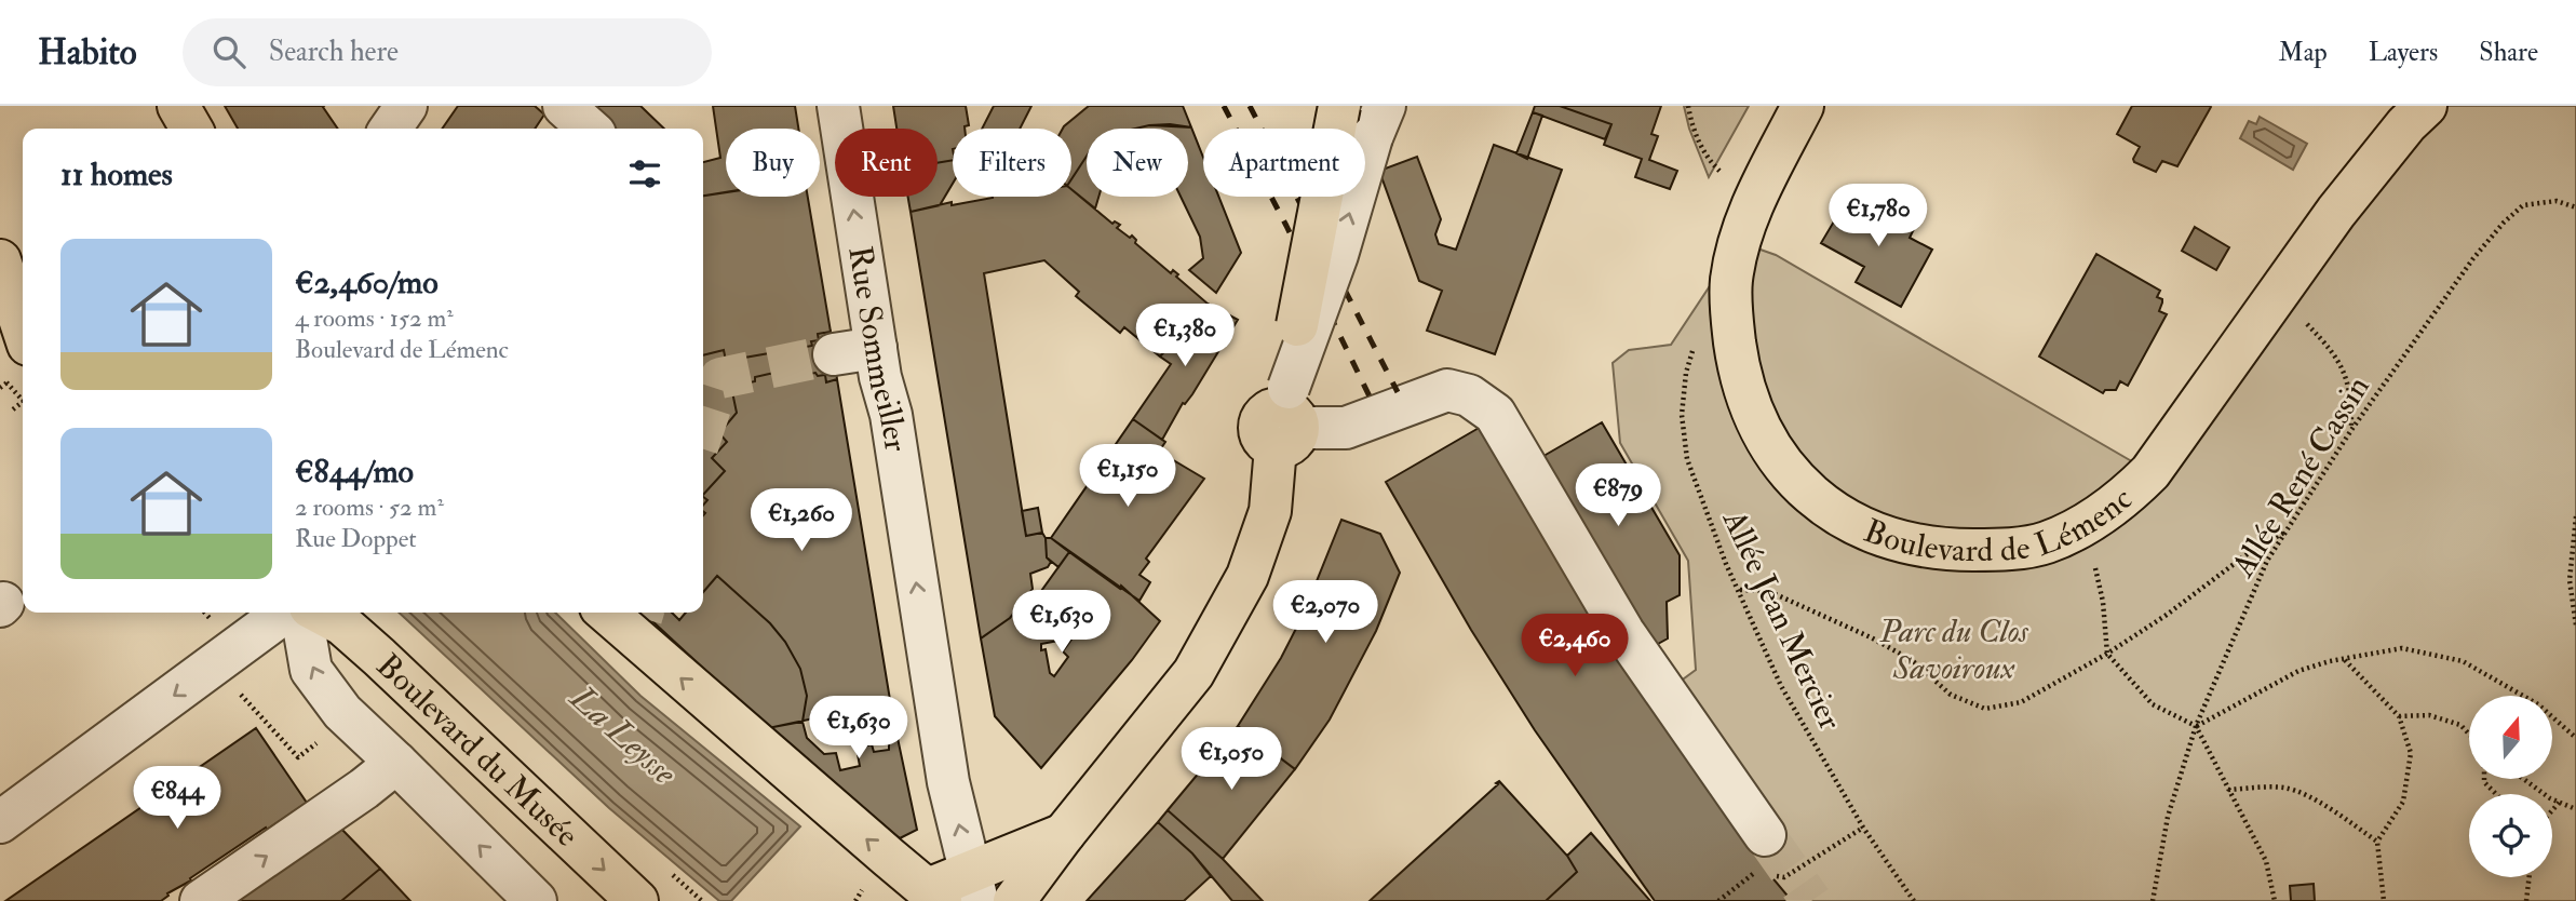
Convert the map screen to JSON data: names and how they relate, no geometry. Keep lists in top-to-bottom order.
{
  "streets": {
    "main road": ["Boulevard de Lémenc", "Boulevard du Musée"],
    "street": ["Rue Sommeiller"],
    "path": ["Allée René Cassin", "Allée Jean Mercier"]
  },
  "one_way": ["Rue Sommeiller"],
  "water": ["La Leysse"],
  "parks": ["Parc du Clos Savoiroux"],
  "north": "top",
  "page": {
    "header": "Habito",
    "search": "Search here",
    "nav": ["Map", "Layers", "Share"],
    "chip": [
      "Buy",
      "Rent",
      "Filters",
      "New",
      "Apartment"
    ],
    "heading": "11 homes",
    "price": [
      "€1,780",
      "€1,380",
      "€1,150",
      "€879",
      "€1,260",
      "€2,070",
      "€1,630",
      "€2,460",
      "€1,630",
      "€1,050",
      "€844"
    ],
    "list": [
      {
        "name": "€2,460/mo",
        "note": "4 rooms · 152 m² · Boulevard de Lémenc"
      },
      {
        "name": "€844/mo",
        "note": "2 rooms · 52 m² · Rue Doppet"
      }
    ]
  }
}
